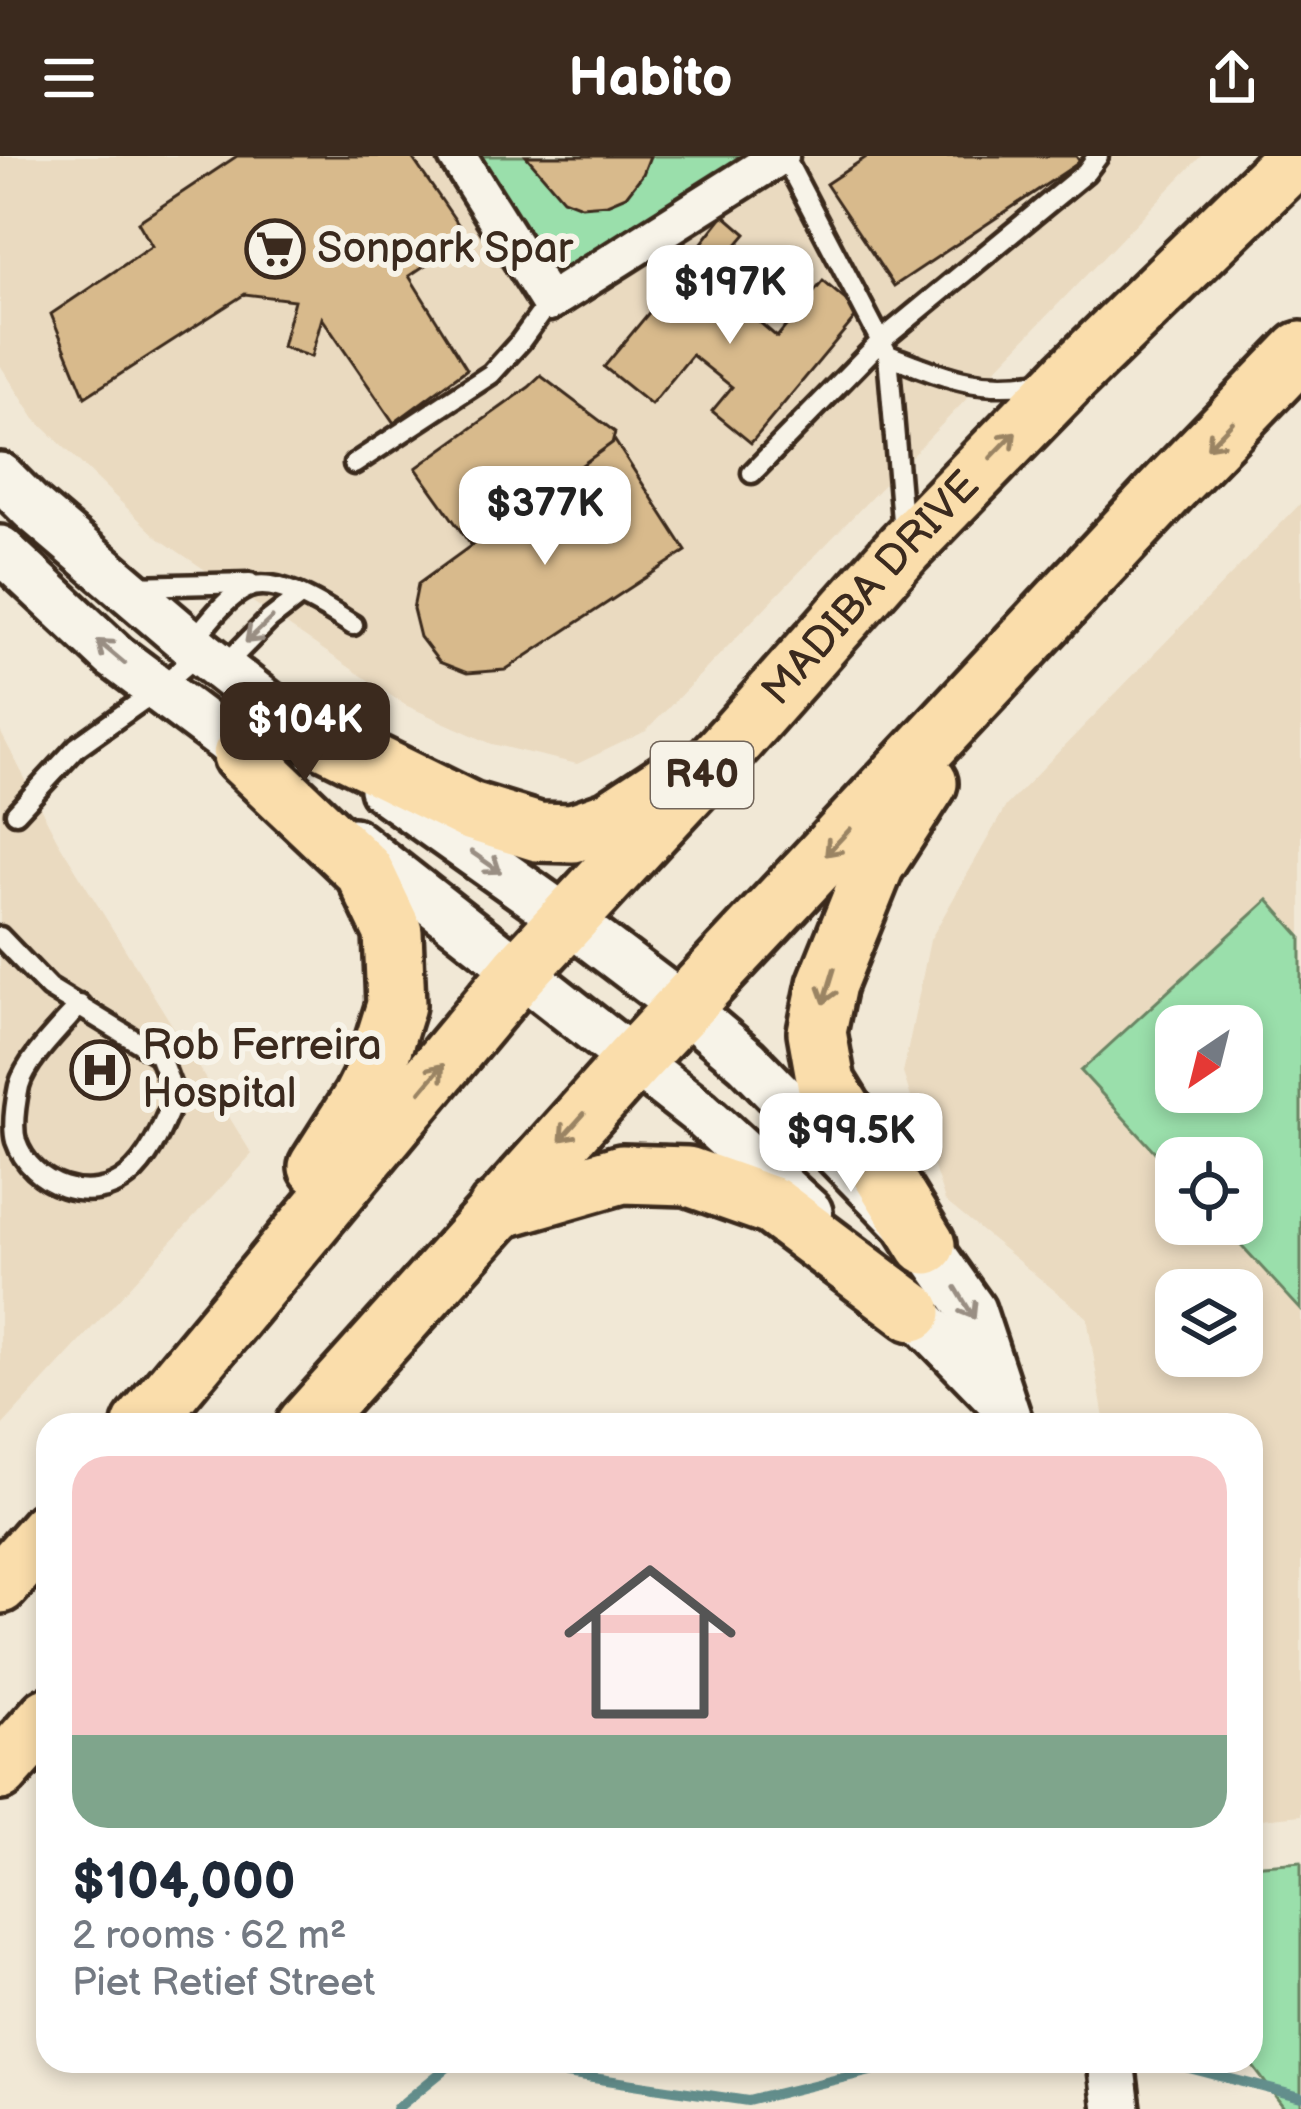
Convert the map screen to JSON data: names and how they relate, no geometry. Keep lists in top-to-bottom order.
{
  "streets": {
    "main road": ["MADIBA DRIVE", "R40"]
  },
  "places": {
    "supermarket": ["Sonpark Spar"],
    "hospital": ["Rob Ferreira Hospital"]
  },
  "north": "bottom left",
  "page": {
    "header": "Habito",
    "price": [
      "$197K",
      "$377K",
      "$104K",
      "$99.5K"
    ],
    "list": [
      {
        "name": "$104,000",
        "note": "2 rooms · 62 m² · Piet Retief Street"
      }
    ]
  }
}
